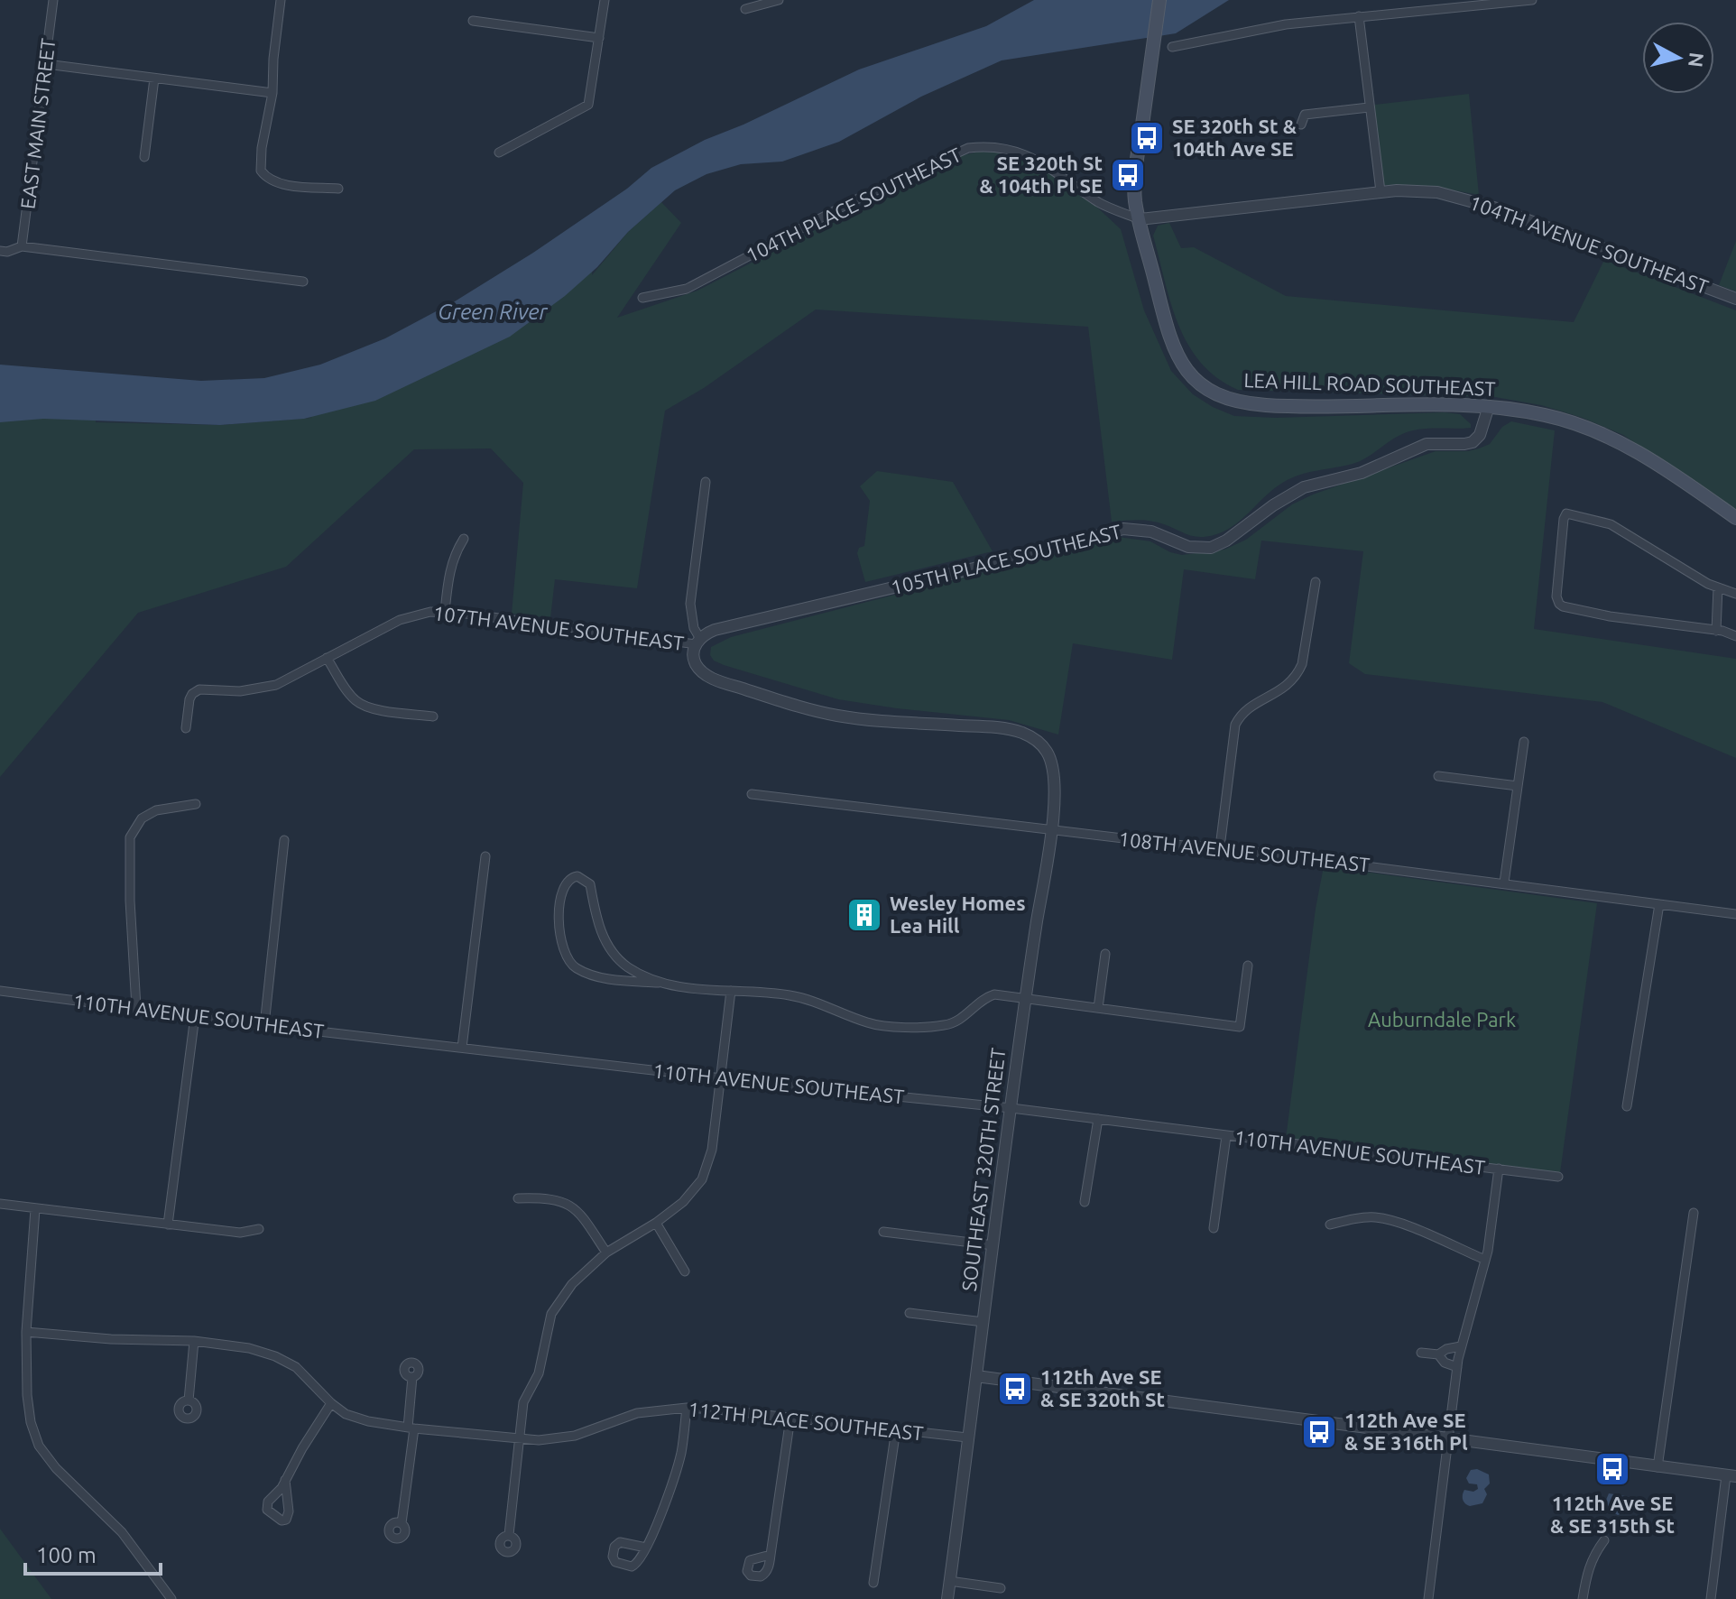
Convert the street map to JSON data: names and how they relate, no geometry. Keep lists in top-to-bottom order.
{
  "streets": {
    "main road": ["LEA HILL ROAD SOUTHEAST"],
    "street": [
      "EAST MAIN STREET",
      "104TH PLACE SOUTHEAST",
      "104TH AVENUE SOUTHEAST",
      "105TH PLACE SOUTHEAST",
      "107TH AVENUE SOUTHEAST",
      "108TH AVENUE SOUTHEAST",
      "110TH AVENUE SOUTHEAST",
      "SOUTHEAST 320TH STREET",
      "112TH PLACE SOUTHEAST"
    ]
  },
  "crossings": [
    ["104TH PLACE SOUTHEAST", "104TH AVENUE SOUTHEAST"],
    ["104TH PLACE SOUTHEAST", "LEA HILL ROAD SOUTHEAST"],
    ["104TH AVENUE SOUTHEAST", "LEA HILL ROAD SOUTHEAST"],
    ["LEA HILL ROAD SOUTHEAST", "105TH PLACE SOUTHEAST"],
    ["105TH PLACE SOUTHEAST", "107TH AVENUE SOUTHEAST"],
    ["105TH PLACE SOUTHEAST", "SOUTHEAST 320TH STREET"],
    ["107TH AVENUE SOUTHEAST", "SOUTHEAST 320TH STREET"],
    ["108TH AVENUE SOUTHEAST", "SOUTHEAST 320TH STREET"],
    ["110TH AVENUE SOUTHEAST", "SOUTHEAST 320TH STREET"],
    ["SOUTHEAST 320TH STREET", "112TH PLACE SOUTHEAST"]
  ],
  "water": ["Green River"],
  "parks": ["Auburndale Park"],
  "places": {
    "bus stop": [
      "SE 320th St & 104th Ave SE",
      "SE 320th St & 104th Pl SE",
      "112th Ave SE & SE 320th St",
      "112th Ave SE & SE 316th Pl",
      "112th Ave SE & SE 315th St"
    ],
    "building": ["Wesley Homes Lea Hill"]
  },
  "scale_bar": "100 m",
  "north": "right"
}
